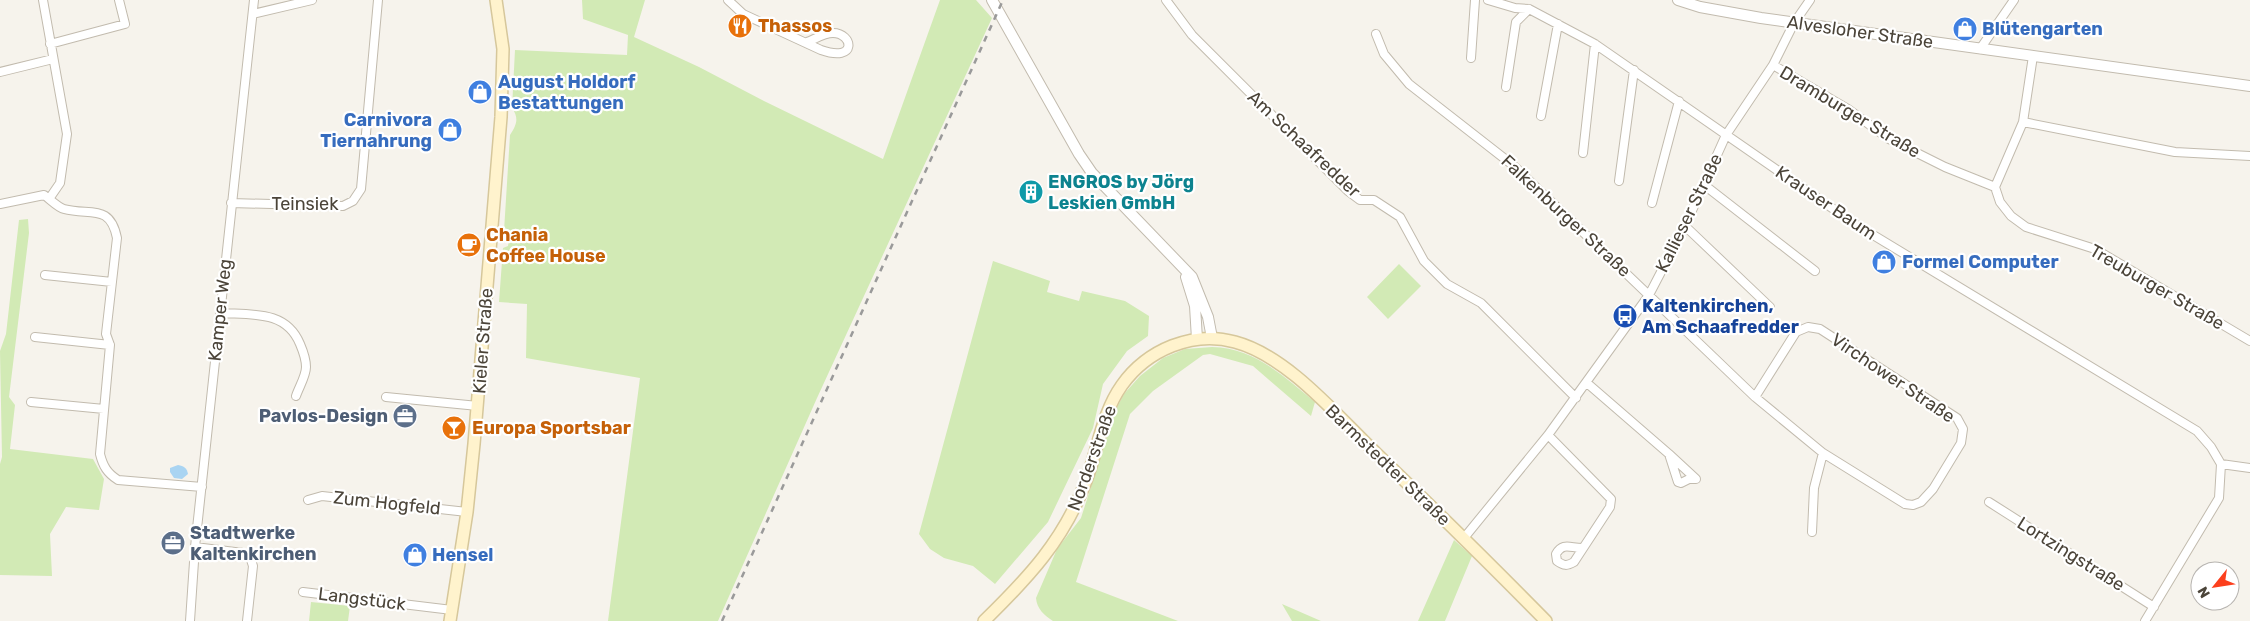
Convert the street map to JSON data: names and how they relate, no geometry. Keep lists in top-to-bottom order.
{
  "streets": {
    "main road": ["Kieler Straße", "Norderstraße", "Barmstedter Straße"],
    "street": [
      "Alvesloher Straße",
      "Dramburger Straße",
      "Am Schaafredder",
      "Krauser Baum",
      "Teinsiek",
      "Kallieser Straße",
      "Falkenburger Straße",
      "Treuburger Straße",
      "Kamper Weg",
      "Virchower Straße",
      "Zum Hogfeld",
      "Lortzingstraße",
      "Langstück"
    ]
  },
  "crossings": [
    ["Alvesloher Straße", "Kallieser Straße"],
    ["Dramburger Straße", "Kallieser Straße"],
    ["Dramburger Straße", "Treuburger Straße"],
    ["Am Schaafredder", "Kallieser Straße"],
    ["Krauser Baum", "Kallieser Straße"],
    ["Teinsiek", "Kamper Weg"],
    ["Kallieser Straße", "Falkenburger Straße"],
    ["Kallieser Straße", "Barmstedter Straße"],
    ["Falkenburger Straße", "Virchower Straße"],
    ["Kieler Straße", "Zum Hogfeld"],
    ["Kieler Straße", "Langstück"],
    ["Norderstraße", "Barmstedter Straße"]
  ],
  "places": {
    "restaurant": ["Thassos"],
    "shop": [
      "Blütengarten",
      "August Holdorf Bestattungen",
      "Carnivora Tiernahrung",
      "Formel Computer",
      "Hensel"
    ],
    "building": ["ENGROS by Jörg Leskien GmbH"],
    "cafe": ["Chania Coffee House"],
    "bus stop": ["Kaltenkirchen, Am Schaafredder"],
    "office": ["Pavlos-Design", "Stadtwerke Kaltenkirchen"],
    "bar": ["Europa Sportsbar"]
  },
  "north": "bottom left"
}
